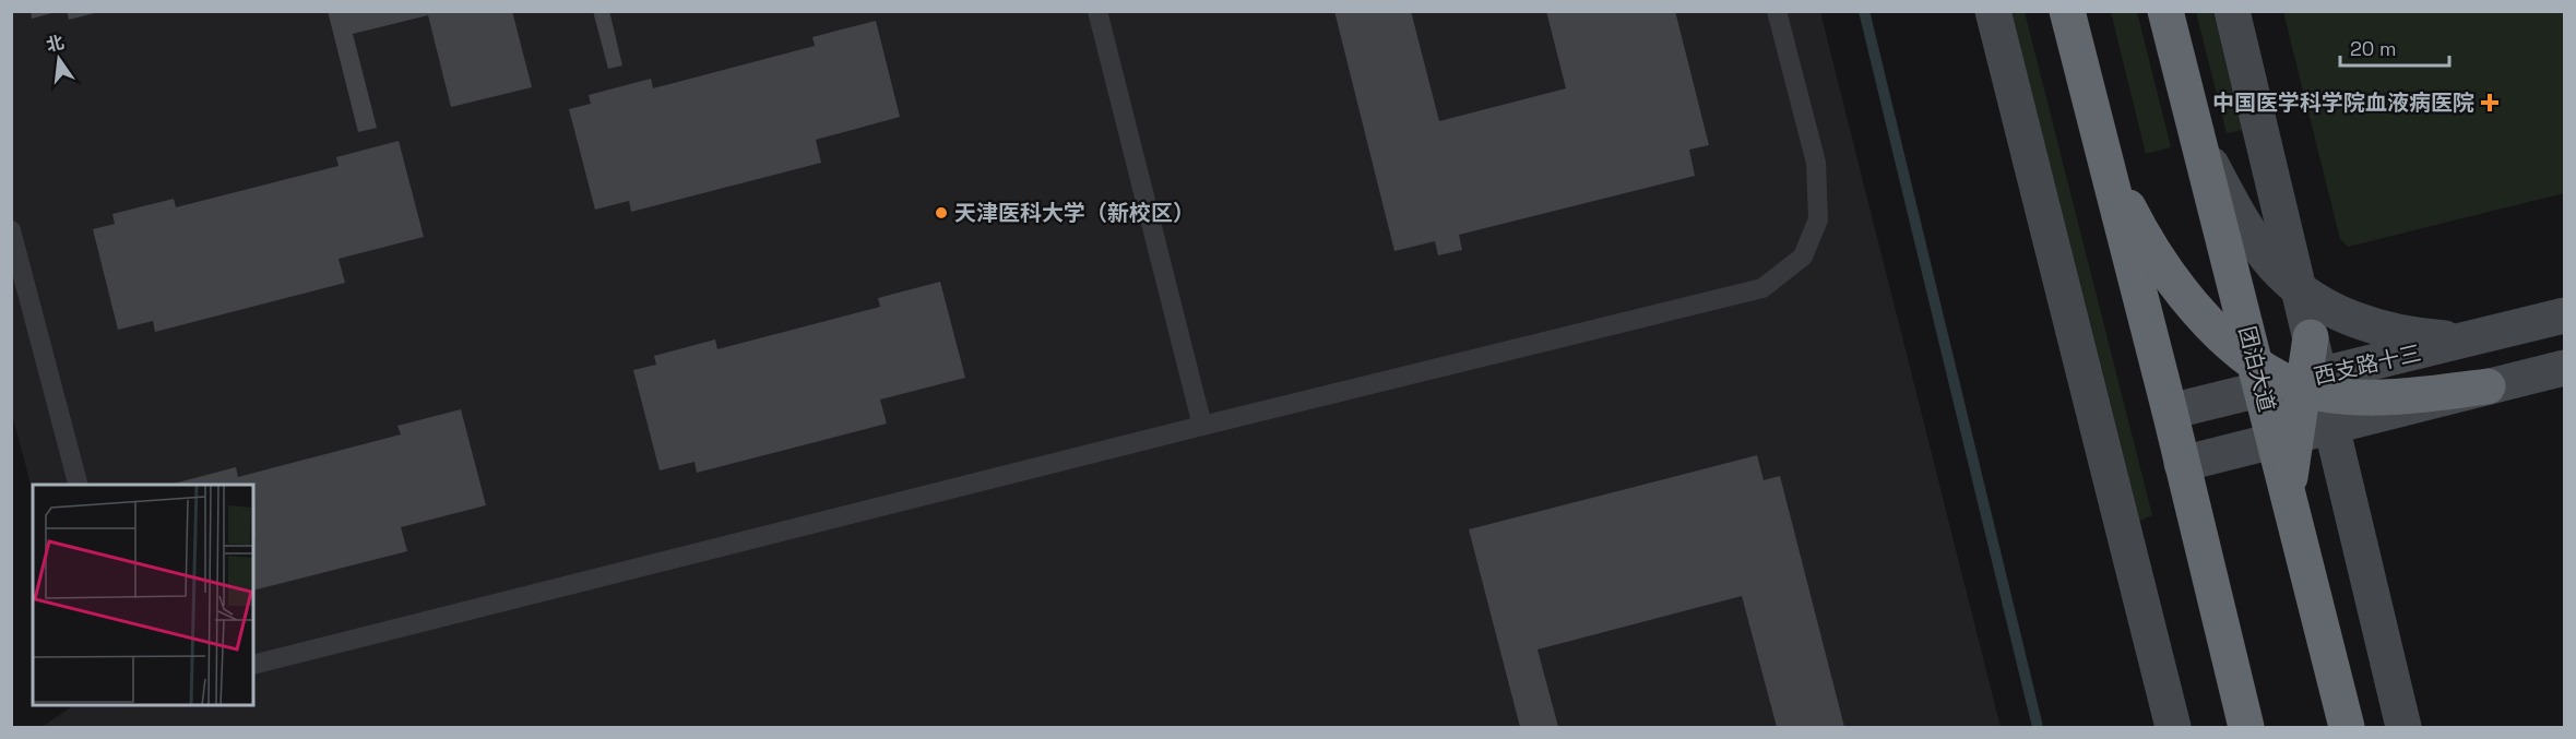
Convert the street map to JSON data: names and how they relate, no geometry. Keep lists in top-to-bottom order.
{
  "streets": {
    "highway": ["团泊大道"],
    "street": ["西支路十三"]
  },
  "crossings": [
    ["西支路十三", "团泊大道"]
  ],
  "places": {
    "health": ["中国医学科学院血液病医院"],
    "other": ["天津医科大学（新校区）"]
  },
  "scale_bar": "20 m",
  "north": "top"
}
